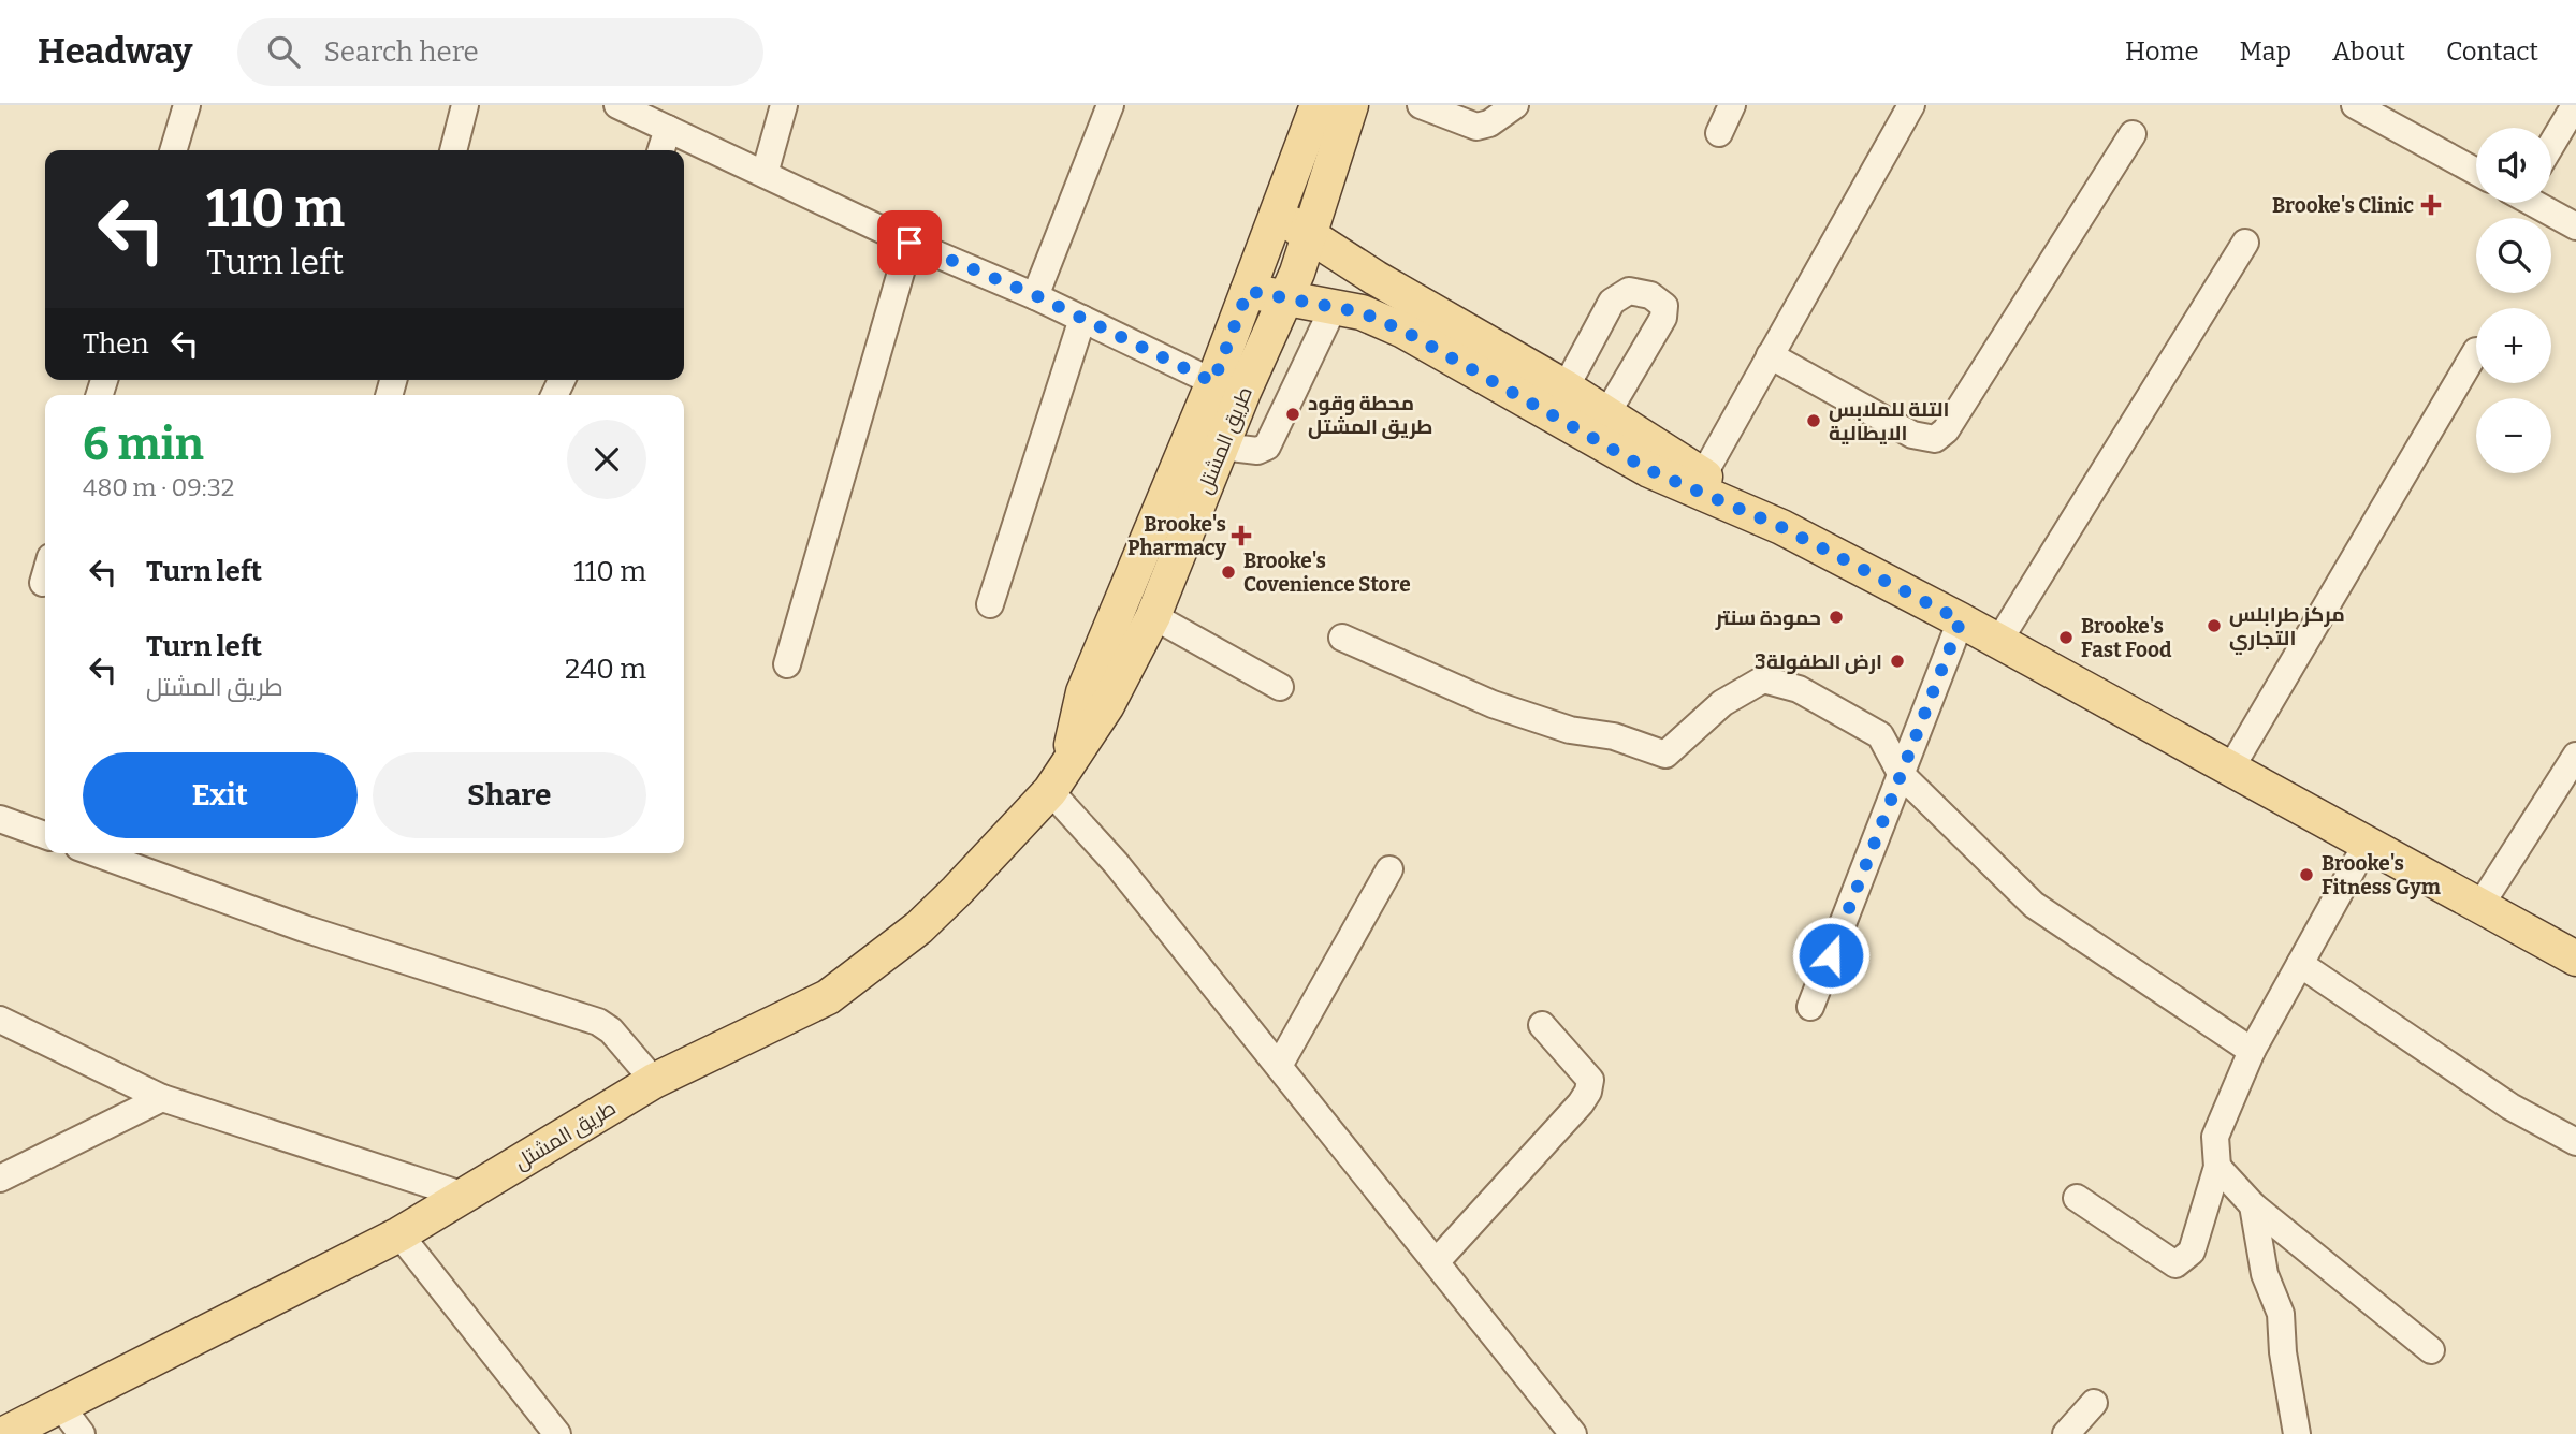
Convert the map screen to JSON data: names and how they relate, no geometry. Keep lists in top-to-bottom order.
{
  "streets": {
    "main road": ["طريق المشتل"]
  },
  "places": {
    "health": ["Brooke's Clinic", "Brooke's Pharmacy"],
    "other": [
      "محطة وقود طريق المشتل",
      "التلة للملابس الايطالية",
      "Brooke's Covenience Store",
      "حمودة سنتر",
      "مركز طرابلس التجاري",
      "Brooke's Fast Food",
      "ارض الطفولة3",
      "Brooke's Fitness Gym"
    ]
  },
  "page": {
    "header": "Headway",
    "search": "Search here",
    "nav": [
      "Home",
      "Map",
      "About",
      "Contact"
    ],
    "map_buttons": ["+", "−"],
    "turn": ["110 m", "Turn left"],
    "then": "Then",
    "heading": ["6 min", "480 m · 09:32"],
    "list": [
      {
        "name": "Turn left",
        "value": "110 m"
      },
      {
        "name": "Turn left",
        "note": "طريق المشتل",
        "value": "240 m"
      }
    ],
    "buttons": ["Exit", "Share"]
  }
}
